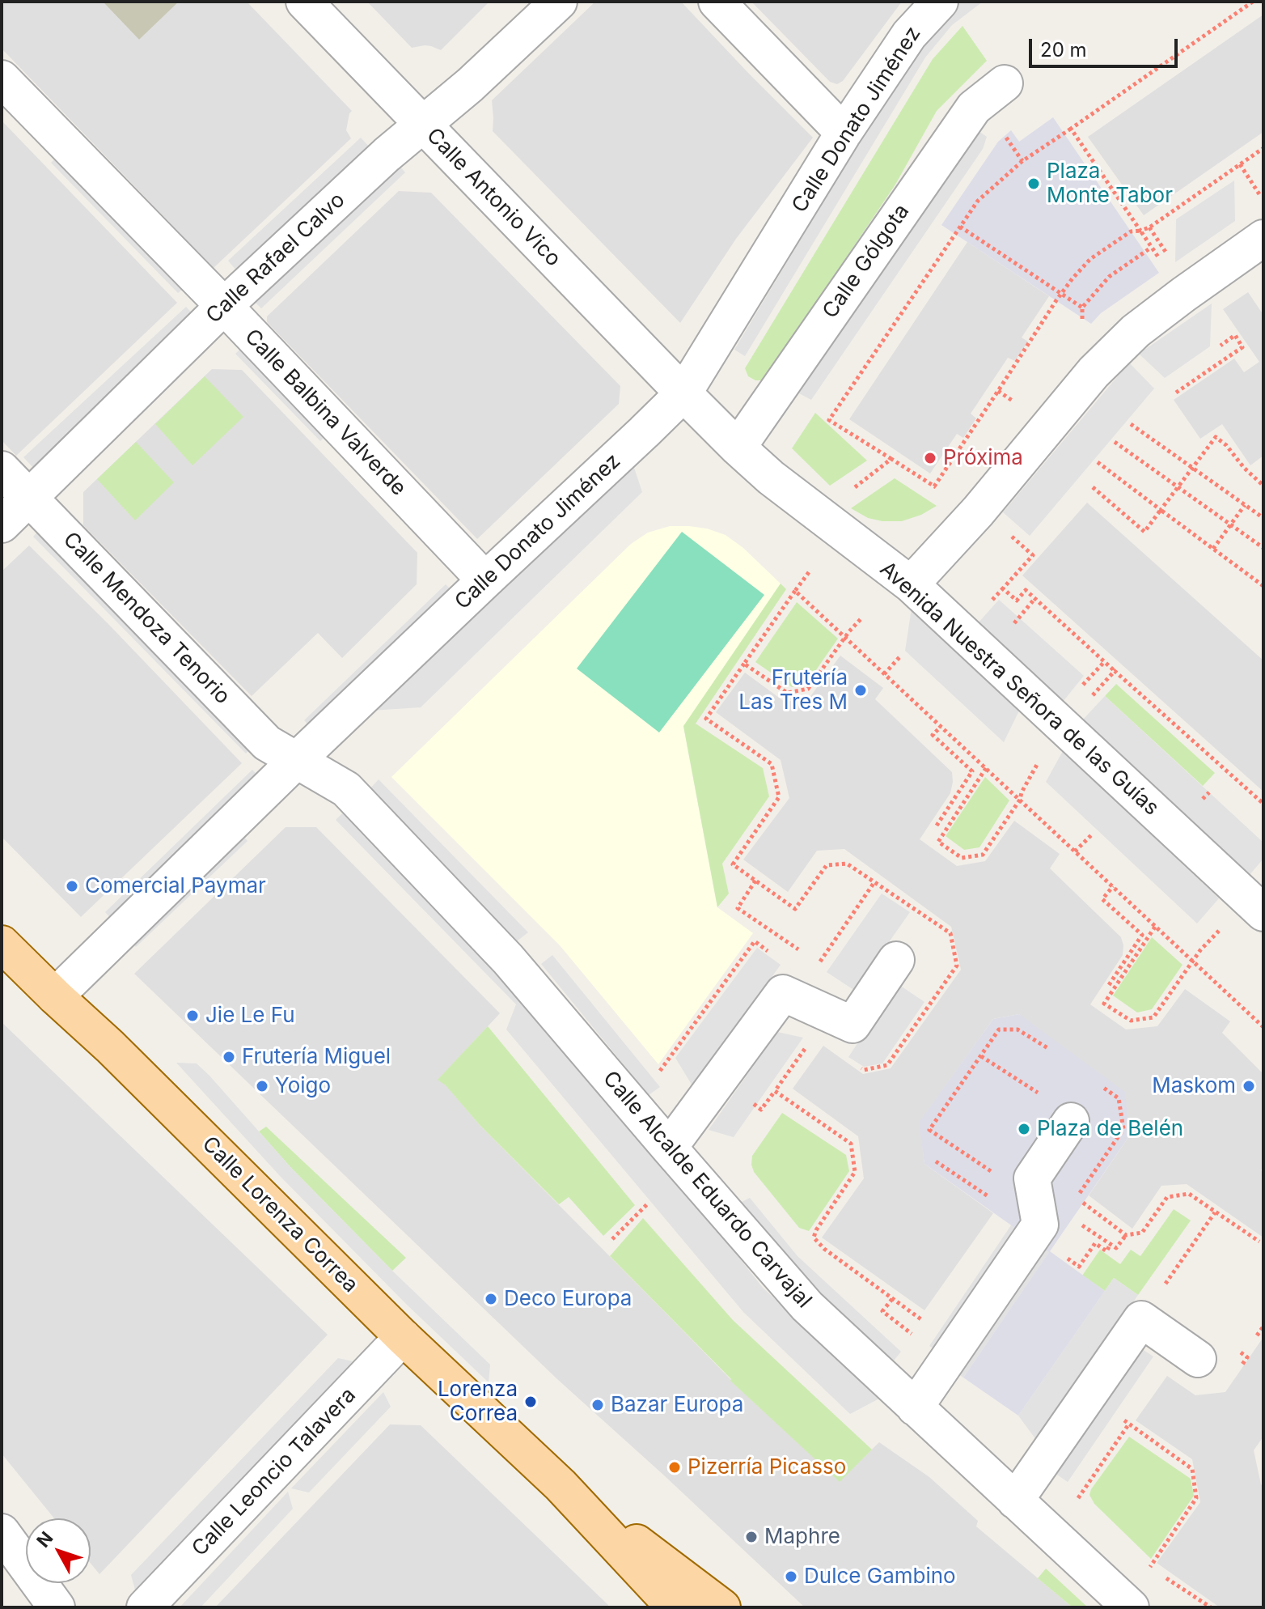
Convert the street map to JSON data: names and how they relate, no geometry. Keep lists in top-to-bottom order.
{
  "streets": {
    "main road": ["Calle Lorenza Correa"],
    "street": [
      "Calle Donato Jiménez",
      "Calle Antonio Vico",
      "Calle Rafael Calvo",
      "Calle Gólgota",
      "Calle Balbina Valverde",
      "Calle Mendoza Tenorio",
      "Avenida Nuestra Señora de las Guías",
      "Calle Alcalde Eduardo Carvajal",
      "Calle Leoncio Talavera"
    ]
  },
  "crossings": [
    ["Calle Donato Jiménez", "Calle Antonio Vico"],
    ["Calle Donato Jiménez", "Calle Balbina Valverde"],
    ["Calle Donato Jiménez", "Calle Mendoza Tenorio"],
    ["Calle Donato Jiménez", "Avenida Nuestra Señora de las Guías"],
    ["Calle Donato Jiménez", "Calle Alcalde Eduardo Carvajal"],
    ["Calle Donato Jiménez", "Calle Lorenza Correa"],
    ["Calle Antonio Vico", "Calle Rafael Calvo"],
    ["Calle Antonio Vico", "Avenida Nuestra Señora de las Guías"],
    ["Calle Rafael Calvo", "Calle Balbina Valverde"],
    ["Calle Rafael Calvo", "Calle Mendoza Tenorio"],
    ["Calle Gólgota", "Avenida Nuestra Señora de las Guías"],
    ["Calle Mendoza Tenorio", "Calle Alcalde Eduardo Carvajal"],
    ["Calle Lorenza Correa", "Calle Leoncio Talavera"]
  ],
  "places": [
    "Plaza Monte Tabor",
    "Próxima",
    "Frutería Las Tres M",
    "Comercial Paymar",
    "Jie Le Fu",
    "Frutería Miguel",
    "Yoigo",
    "Maskom",
    "Plaza de Belén",
    "Deco Europa",
    "Lorenza Correa",
    "Bazar Europa",
    "Pizerría Picasso",
    "Maphre",
    "Dulce Gambino"
  ],
  "scale_bar": "20 m",
  "north": "top left"
}
